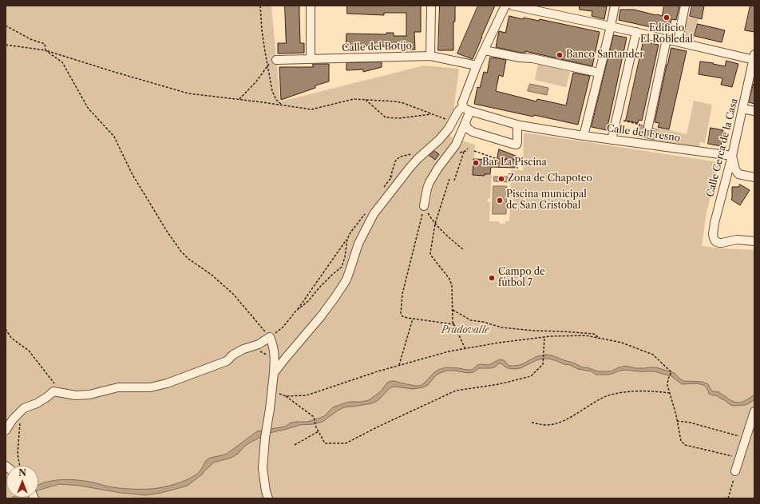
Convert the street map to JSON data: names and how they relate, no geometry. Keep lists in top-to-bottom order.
{
  "streets": {
    "street": ["Calle del Botijo", "Calle del Fresno", "Calle Cerca de la Casa"]
  },
  "crossings": [
    ["Calle del Fresno", "Calle Cerca de la Casa"]
  ],
  "parks": ["Pradovalle"],
  "places": [
    "Edificio El Robledal",
    "Banco Santander",
    "Bar La Piscina",
    "Zona de Chapoteo",
    "Piscina municipal de San Cristóbal",
    "Campo de fútbol 7"
  ],
  "north": "top"
}
